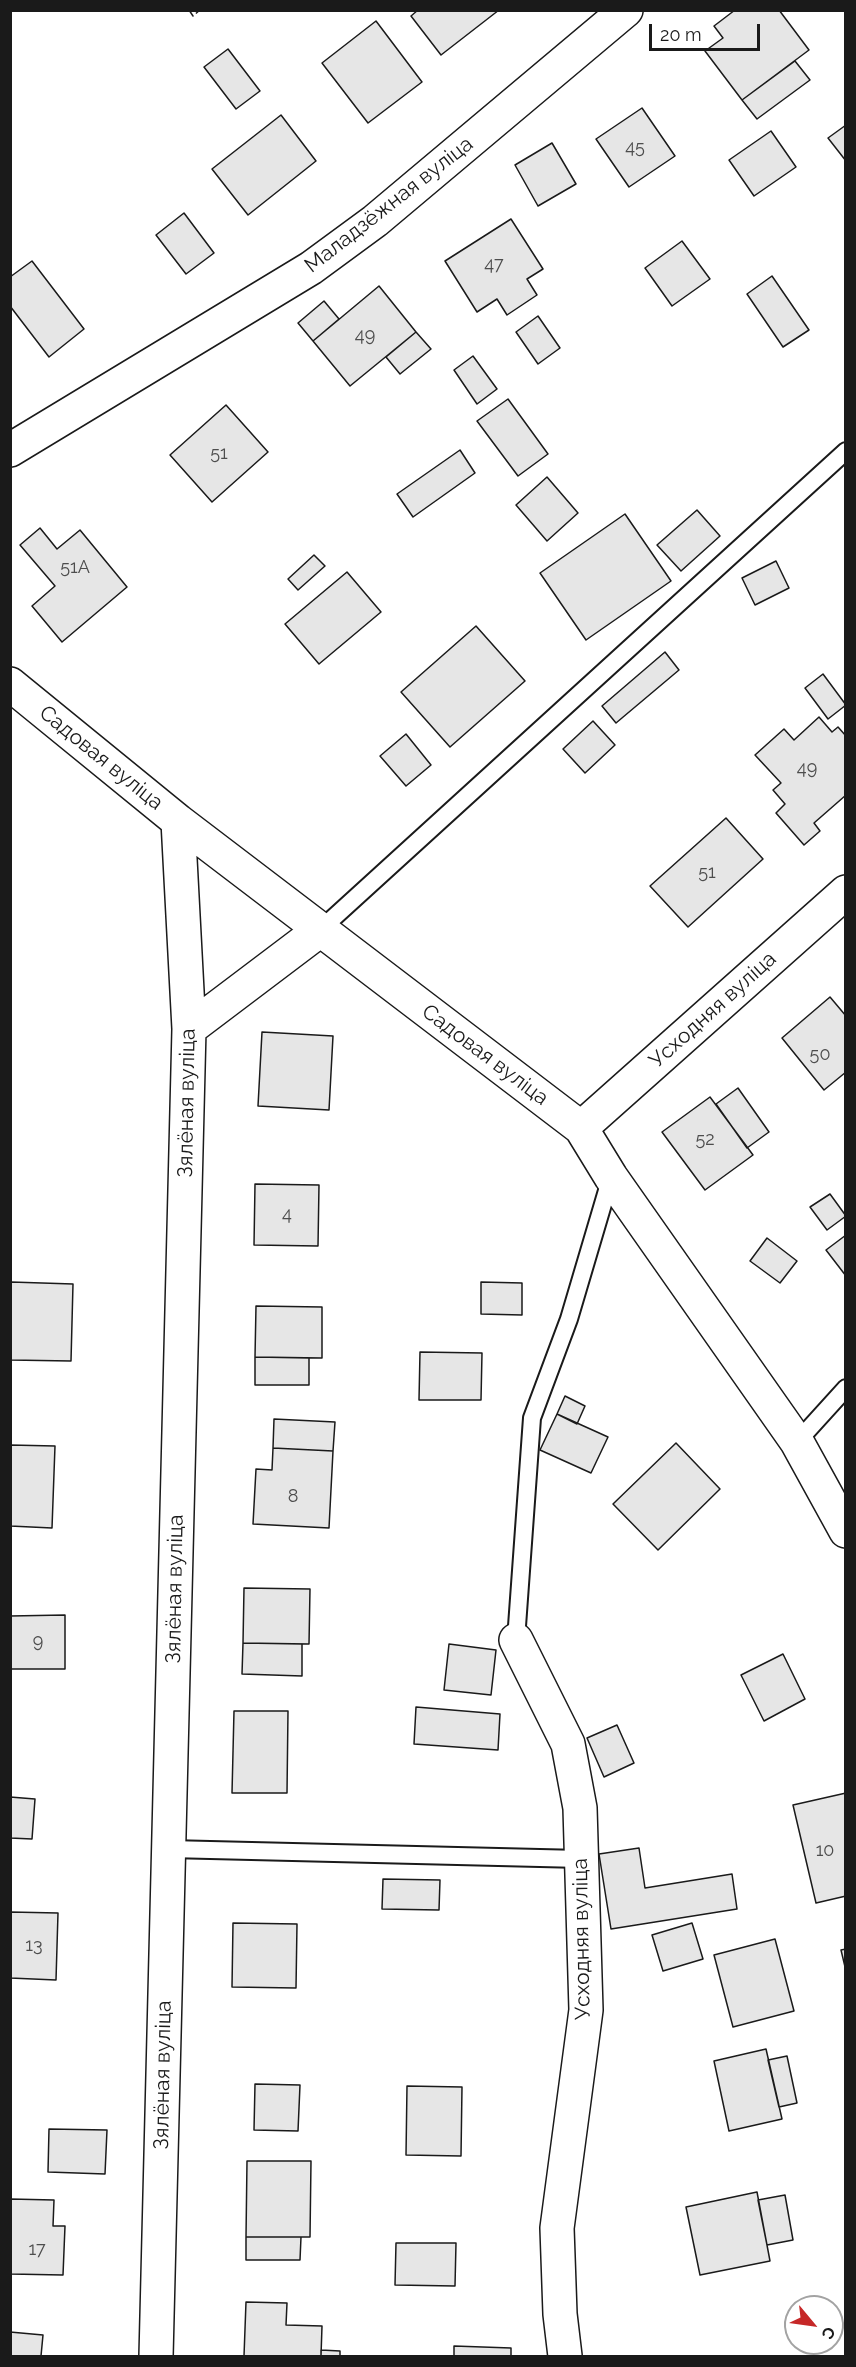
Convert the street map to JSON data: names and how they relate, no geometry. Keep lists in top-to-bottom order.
{
  "streets": {
    "street": [
      "Маладзёжная вуліца",
      "Садовая вуліца",
      "Усходняя вуліца",
      "Зялёная вуліца"
    ]
  },
  "crossings": [
    ["Садовая вуліца", "Усходняя вуліца"],
    ["Садовая вуліца", "Зялёная вуліца"]
  ],
  "house_numbers": [
    "45",
    "47",
    "49",
    "51",
    "51А",
    "49",
    "51",
    "50",
    "52",
    "4",
    "8",
    "9",
    "10",
    "13",
    "17"
  ],
  "scale_bar": "20 m",
  "north": "bottom right"
}
